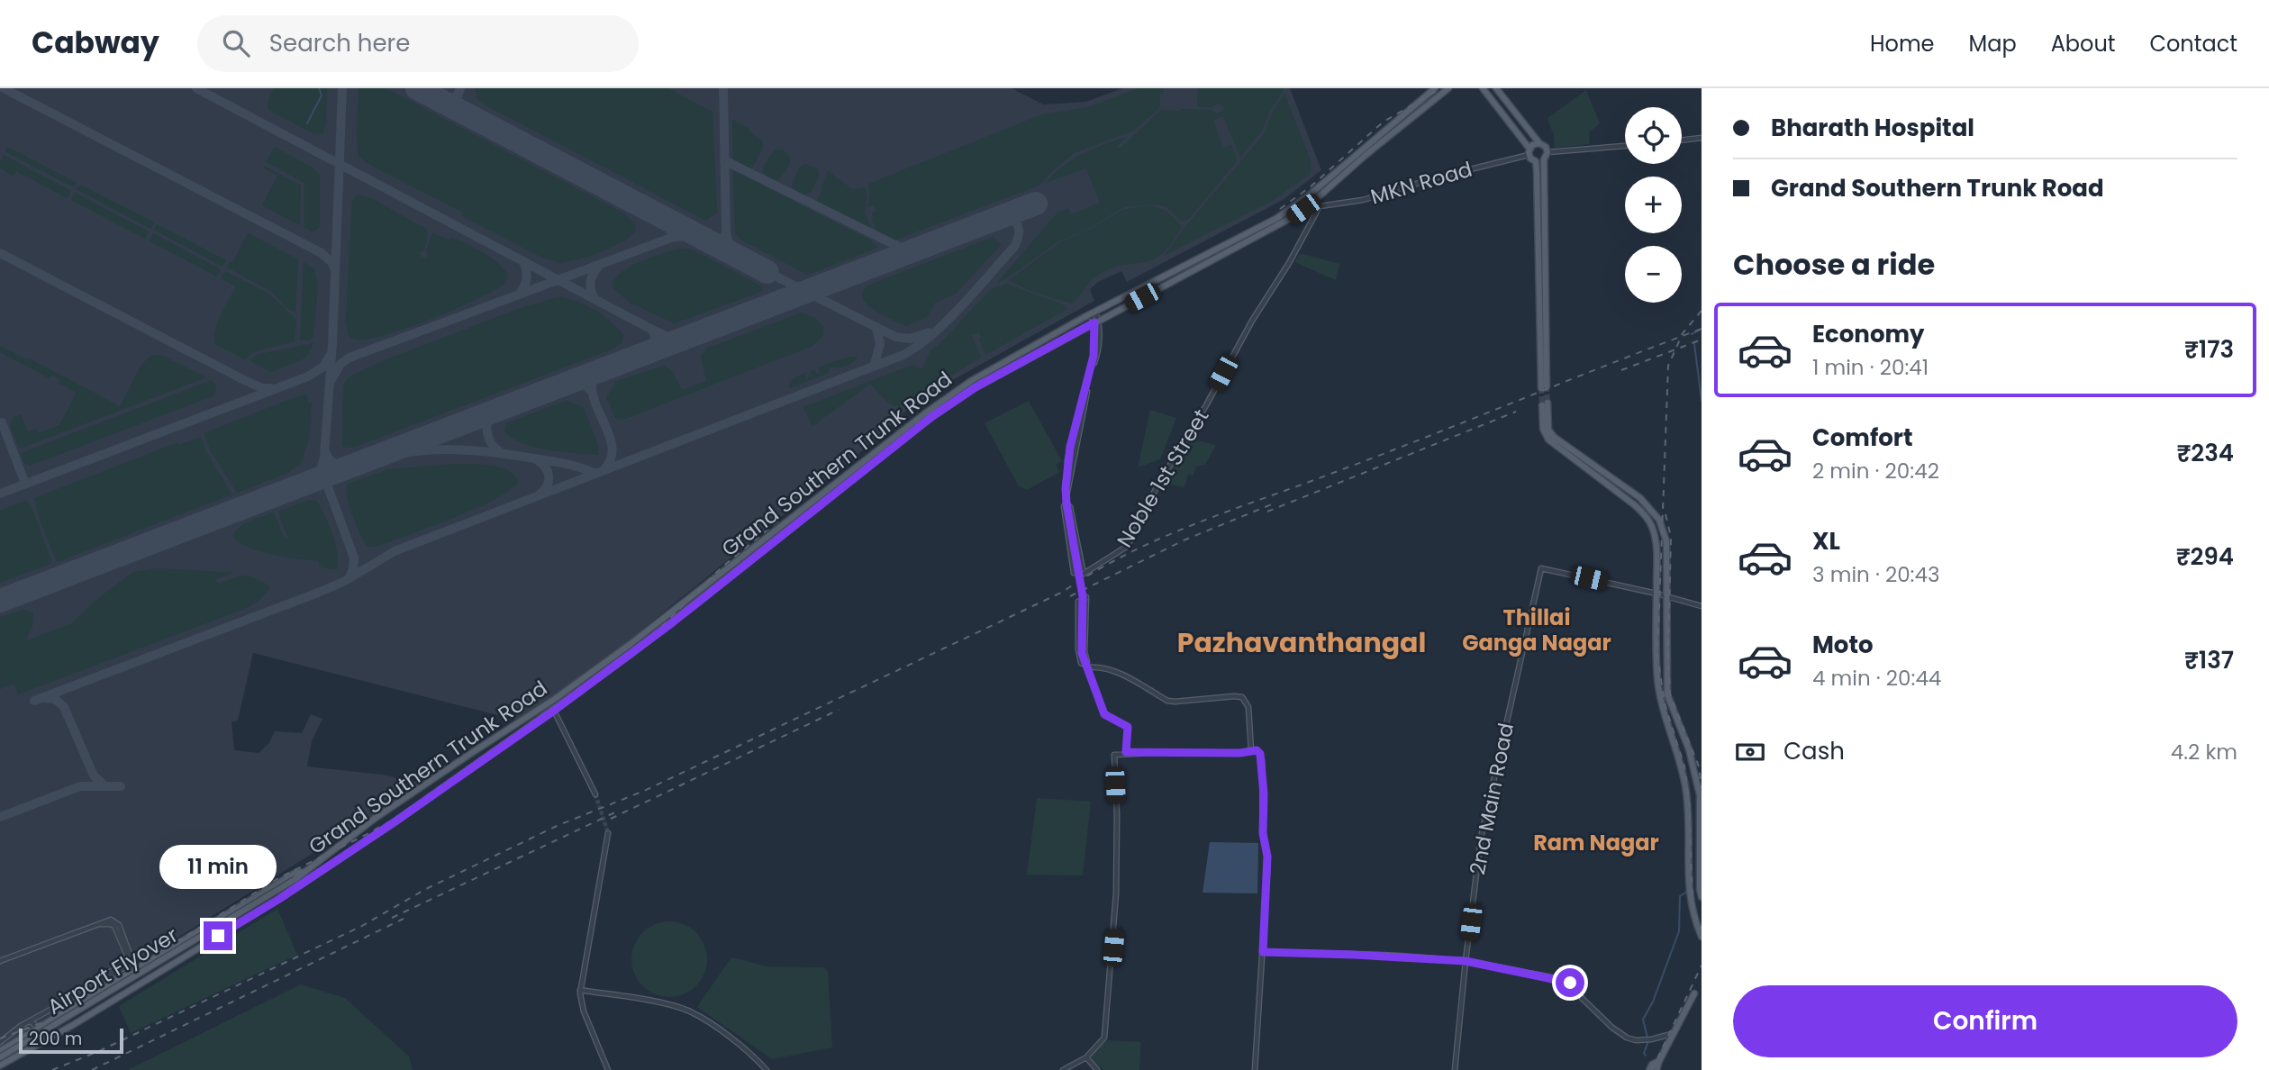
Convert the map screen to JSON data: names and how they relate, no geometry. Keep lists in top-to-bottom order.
{
  "streets": {
    "main road": ["Grand Southern Trunk Road", "Airport Flyover"],
    "street": ["MKN Road", "Noble 1st Street", "2nd Main Road"]
  },
  "crossings": [
    ["MKN Road", "Noble 1st Street"],
    ["Grand Southern Trunk Road", "Airport Flyover"]
  ],
  "districts": ["Thillai Ganga Nagar", "Pazhavanthangal", "Ram Nagar"],
  "scale_bar": "200 m",
  "page": {
    "header": "Cabway",
    "search": "Search here",
    "nav": [
      "Home",
      "Map",
      "About",
      "Contact"
    ],
    "banner": ["Bharath Hospital", "Grand Southern Trunk Road"],
    "map_buttons": ["+", "−"],
    "heading": "Choose a ride",
    "list": [
      {
        "name": "Economy",
        "note": "1 min · 20:41",
        "value": "₹173"
      },
      {
        "name": "Comfort",
        "note": "2 min · 20:42",
        "value": "₹234"
      },
      {
        "name": "XL",
        "note": "3 min · 20:43",
        "value": "₹294"
      },
      {
        "name": "Moto",
        "note": "4 min · 20:44",
        "value": "₹137"
      }
    ],
    "pay": ["Cash", "4.2 km"],
    "bubble": "11 min",
    "buttons": "Confirm",
    "scale": "200 m"
  }
}
